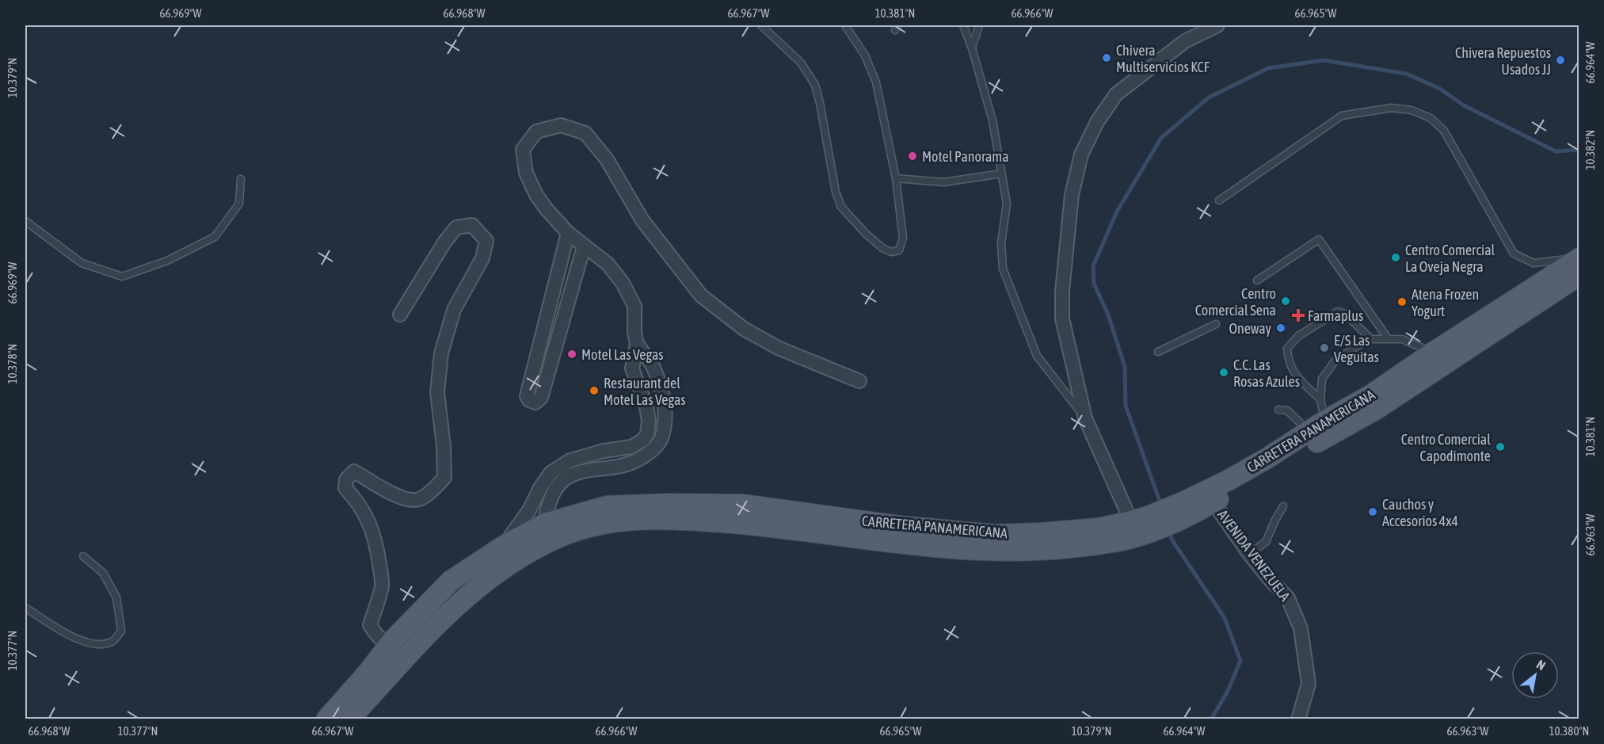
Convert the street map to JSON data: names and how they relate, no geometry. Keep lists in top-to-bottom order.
{
  "streets": {
    "main road": ["CARRETERA PANAMERICANA"],
    "street": ["AVENIDA VENEZUELA"]
  },
  "crossings": [
    ["CARRETERA PANAMERICANA", "AVENIDA VENEZUELA"]
  ],
  "places": {
    "other": [
      "Chivera Multiservicios KCF",
      "Chivera Repuestos Usados JJ",
      "Motel Panorama",
      "Centro Comercial La Oveja Negra",
      "Centro Comercial Sena",
      "Atena Frozen Yogurt",
      "Oneway",
      "E/S Las Veguitas",
      "Motel Las Vegas",
      "C.C. Las Rosas Azules",
      "Restaurant del Motel Las Vegas",
      "Centro Comercial Capodimonte",
      "Cauchos y Accesorios 4x4"
    ],
    "health": ["Farmaplus"]
  },
  "north": "top right",
  "coordinates": [
    "66.969°W",
    "66.968°W",
    "66.967°W",
    "10.381°N",
    "66.966°W",
    "66.965°W",
    "66.964°W",
    "10.379°N",
    "10.382°N",
    "10.378°N",
    "66.963°W",
    "10.377°N",
    "10.380°N"
  ]
}
